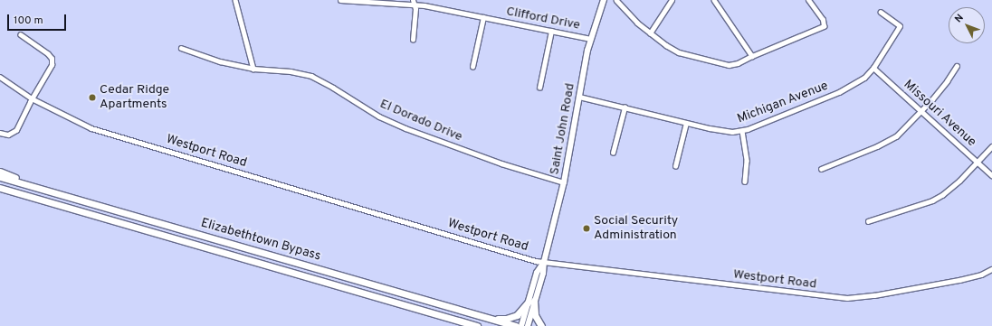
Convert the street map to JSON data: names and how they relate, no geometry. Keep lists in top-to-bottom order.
{
  "streets": {
    "highway": ["Elizabethtown Bypass"],
    "street": [
      "Clifford Drive",
      "Michigan Avenue",
      "Missouri Avenue",
      "El Dorado Drive",
      "Saint John Road",
      "Westport Road"
    ]
  },
  "crossings": [
    ["Clifford Drive", "Saint John Road"],
    ["Michigan Avenue", "Missouri Avenue"],
    ["Michigan Avenue", "Saint John Road"],
    ["El Dorado Drive", "Saint John Road"],
    ["Saint John Road", "Westport Road"]
  ],
  "places": ["Cedar Ridge Apartments", "Social Security Administration"],
  "scale_bar": "100 m",
  "north": "top left"
}
